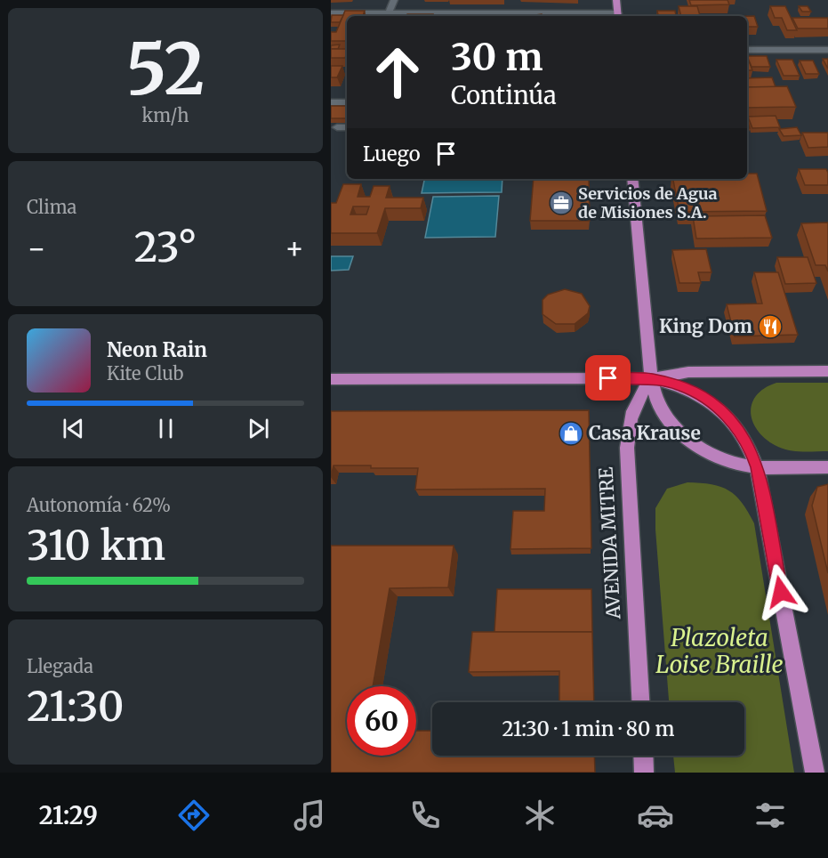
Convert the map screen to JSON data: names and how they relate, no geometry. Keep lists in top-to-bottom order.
{
  "streets": {
    "main road": ["AVENIDA MITRE"]
  },
  "parks": ["Plazoleta Loise Braille"],
  "places": {
    "office": ["Servicios de Agua de Misiones S.A."],
    "restaurant": ["King Dom"],
    "shop": ["Casa Krause"]
  },
  "page": {
    "tile": [
      ["52", "km/h"],
      "Clima",
      ["Autonomía · 62%", "310 km"],
      ["Llegada", "21:30"]
    ],
    "turn": ["30 m", "Continúa"],
    "then": "Luego",
    "heat": ["−", "23°", "+"],
    "song": ["Neon Rain", "Kite Club"],
    "limit": "60",
    "trip": "21:30 · 1 min · 80 m",
    "tabs": "21:29"
  }
}
